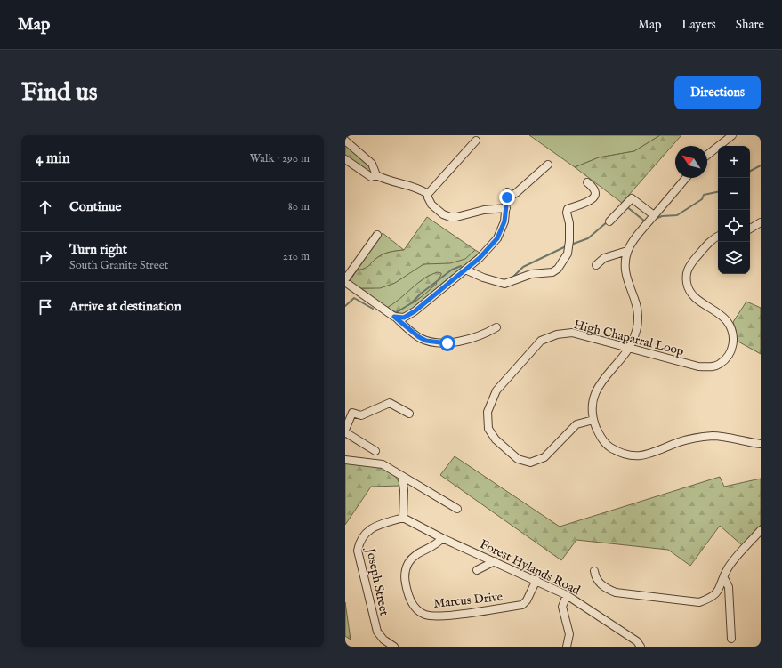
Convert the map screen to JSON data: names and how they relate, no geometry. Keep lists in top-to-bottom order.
{
  "streets": {
    "street": [
      "High Chaparral Loop",
      "Forest Hylands Road",
      "Joseph Street",
      "Marcus Drive"
    ]
  },
  "crossings": [
    ["Forest Hylands Road", "Joseph Street"],
    ["Forest Hylands Road", "Marcus Drive"]
  ],
  "north": "top left",
  "page": {
    "header": "Map",
    "nav": ["Map", "Layers", "Share"],
    "buttons": "Directions",
    "title": "Find us",
    "heading": ["4 min", "Walk · 290 m"],
    "map_buttons": ["+", "−"],
    "list": [
      ["Continue", "80 m"],
      ["Turn right", "South Granite Street", "210 m"],
      "Arrive at destination"
    ]
  }
}
